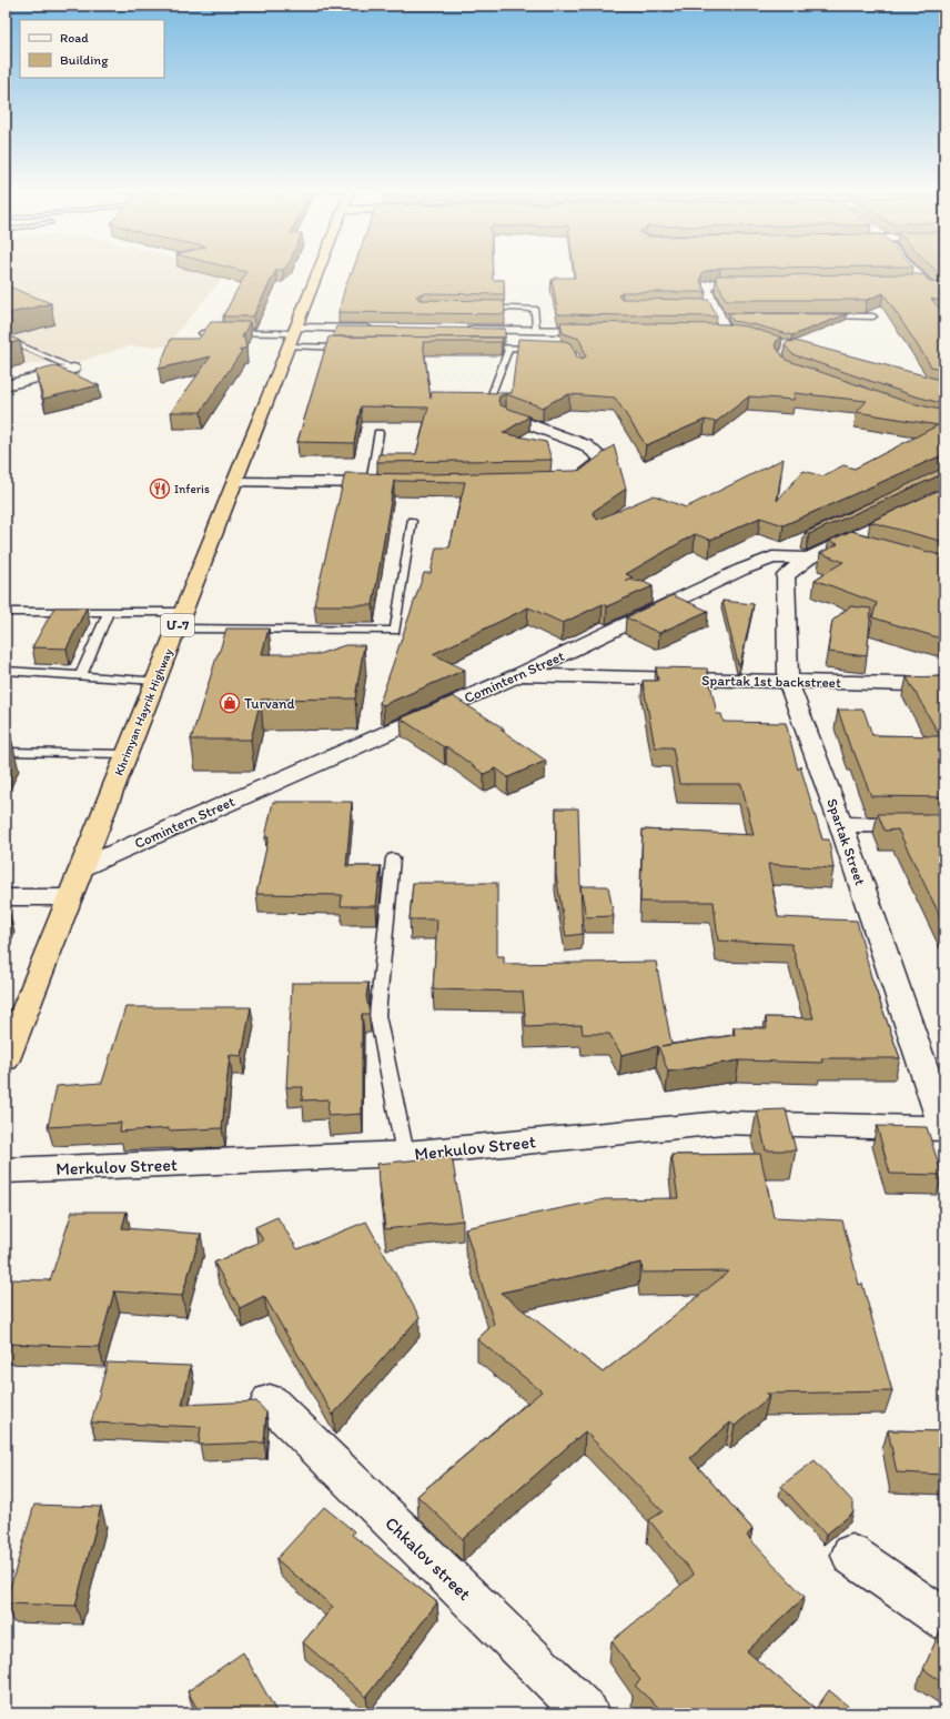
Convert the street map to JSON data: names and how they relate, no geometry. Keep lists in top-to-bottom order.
{
  "streets": {
    "highway": ["Մ-7", "Khrimyan Hayrik Highway"],
    "street": [
      "Comintern Street",
      "Spartak 1st backstreet",
      "Spartak Street",
      "Merkulov Street",
      "Chkalov street"
    ]
  },
  "crossings": [
    ["Comintern Street", "Spartak 1st backstreet"],
    ["Comintern Street", "Khrimyan Hayrik Highway"],
    ["Comintern Street", "Spartak Street"],
    ["Spartak 1st backstreet", "Spartak Street"],
    ["Spartak Street", "Merkulov Street"]
  ],
  "places": {
    "restaurant": ["Inferis"],
    "shop": ["Turvand"]
  },
  "legend": ["Road", "Building"]
}
